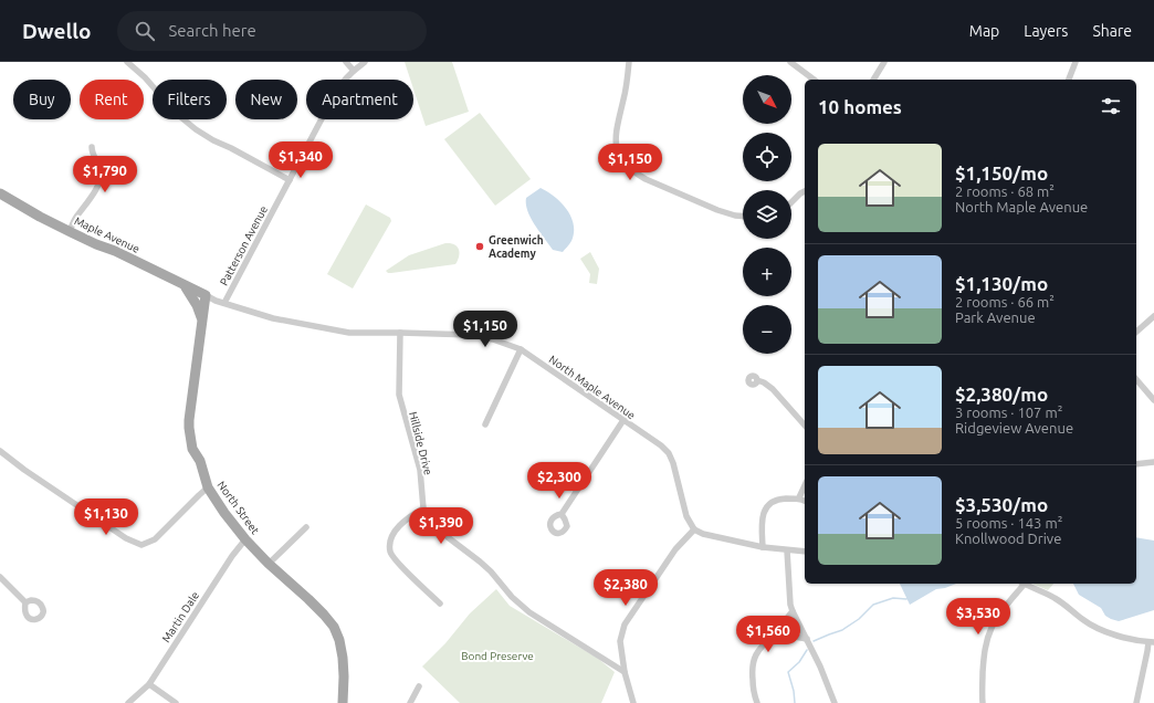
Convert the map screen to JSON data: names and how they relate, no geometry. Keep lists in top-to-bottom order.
{
  "streets": {
    "main road": ["Maple Avenue", "North Street"],
    "street": [
      "Patterson Avenue",
      "North Maple Avenue",
      "Hillside Drive",
      "Martin Dale"
    ]
  },
  "crossings": [
    ["Maple Avenue", "North Maple Avenue"],
    ["Maple Avenue", "North Street"],
    ["Patterson Avenue", "North Maple Avenue"],
    ["North Maple Avenue", "Hillside Drive"],
    ["North Maple Avenue", "North Street"],
    ["North Street", "Martin Dale"]
  ],
  "parks": ["Bond Preserve"],
  "places": ["Greenwich Academy"],
  "north": "bottom right",
  "page": {
    "header": "Dwello",
    "search": "Search here",
    "nav": ["Map", "Layers", "Share"],
    "map_buttons": ["+", "−"],
    "chip": [
      "Buy",
      "Rent",
      "Filters",
      "New",
      "Apartment"
    ],
    "heading": "10 homes",
    "list": [
      {
        "name": "$1,150/mo",
        "note": "2 rooms · 68 m² · North Maple Avenue"
      },
      {
        "name": "$1,130/mo",
        "note": "2 rooms · 66 m² · Park Avenue"
      },
      {
        "name": "$2,380/mo",
        "note": "3 rooms · 107 m² · Ridgeview Avenue"
      },
      {
        "name": "$3,530/mo",
        "note": "5 rooms · 143 m² · Knollwood Drive"
      }
    ],
    "price": [
      "$1,340",
      "$1,150",
      "$1,790",
      "$1,150",
      "$2,300",
      "$1,130",
      "$1,390",
      "$2,380",
      "$3,530",
      "$1,560"
    ]
  }
}
